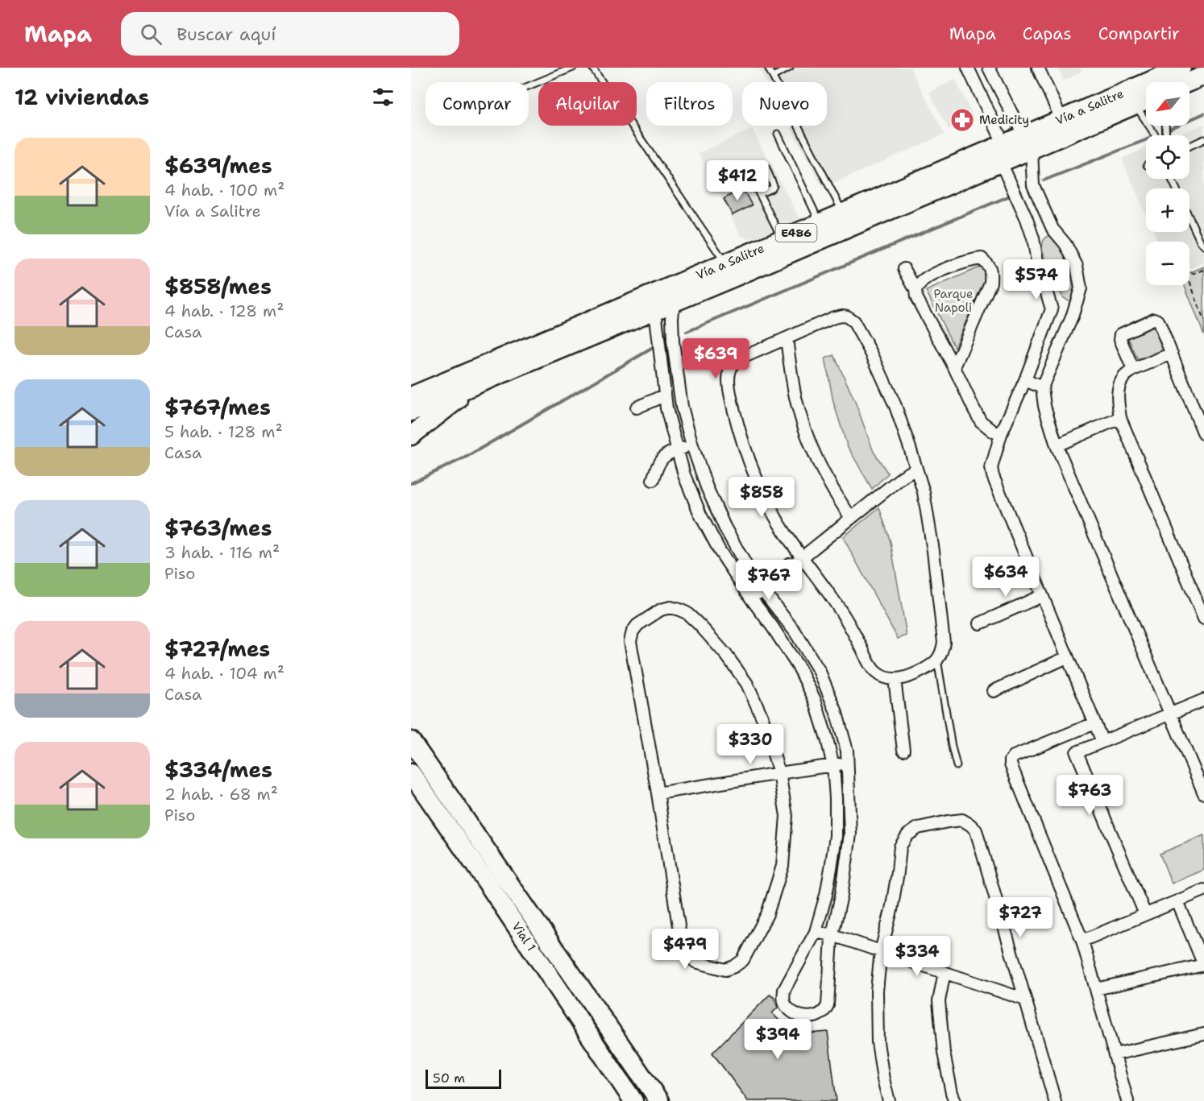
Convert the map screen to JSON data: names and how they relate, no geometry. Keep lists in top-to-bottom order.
{
  "streets": {
    "main road": ["Vía a Salitre", "E486", "Vial 1"]
  },
  "parks": ["Parque Napoli"],
  "places": {
    "pharmacy": ["Medicity"]
  },
  "scale_bar": "50 m",
  "north": "bottom left",
  "page": {
    "header": "Mapa",
    "search": "Buscar aquí",
    "nav": ["Mapa", "Capas", "Compartir"],
    "heading": "12 viviendas",
    "map_buttons": ["+", "−"],
    "chip": [
      "Comprar",
      "Alquilar",
      "Filtros",
      "Nuevo"
    ],
    "list": [
      {
        "name": "$639/mes",
        "note": "4 hab. · 100 m² · Vía a Salitre"
      },
      {
        "name": "$858/mes",
        "note": "4 hab. · 128 m² · Casa"
      },
      {
        "name": "$767/mes",
        "note": "5 hab. · 128 m² · Casa"
      },
      {
        "name": "$763/mes",
        "note": "3 hab. · 116 m² · Piso"
      },
      {
        "name": "$727/mes",
        "note": "4 hab. · 104 m² · Casa"
      },
      {
        "name": "$334/mes",
        "note": "2 hab. · 68 m² · Piso"
      }
    ],
    "price": [
      "$412",
      "$574",
      "$639",
      "$858",
      "$634",
      "$767",
      "$330",
      "$763",
      "$727",
      "$479",
      "$334",
      "$394"
    ],
    "scale": "50 m"
  }
}
